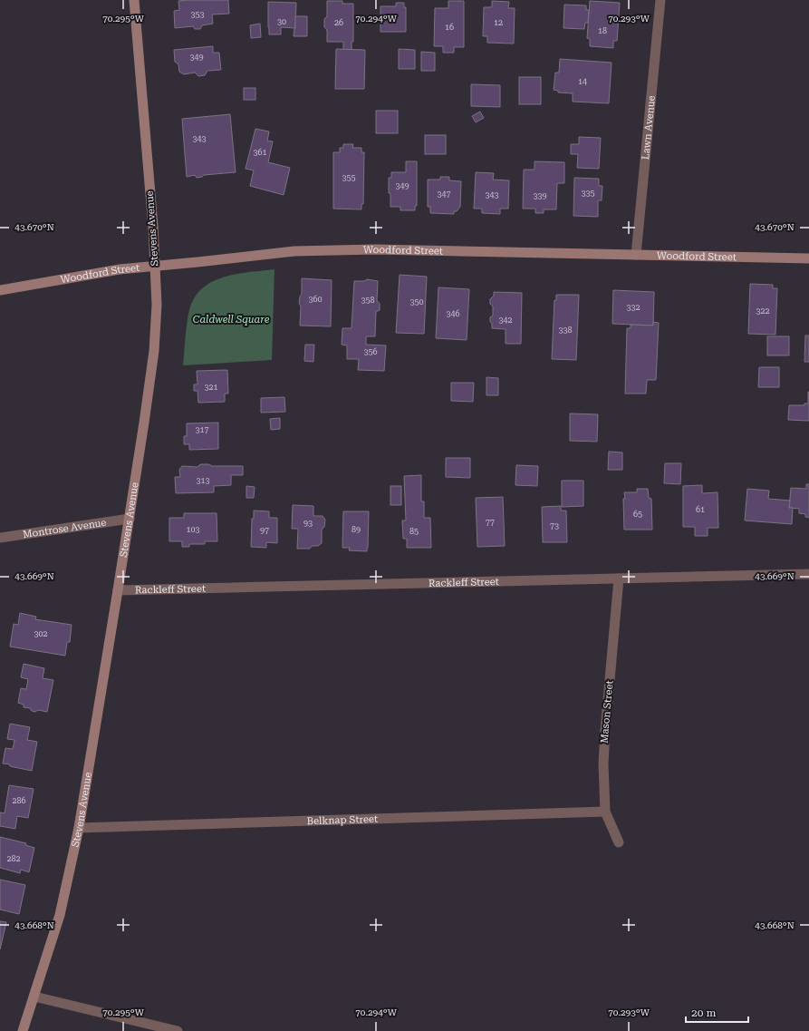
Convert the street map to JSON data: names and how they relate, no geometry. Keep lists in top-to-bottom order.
{
  "streets": {
    "main road": ["Stevens Avenue", "Woodford Street"],
    "street": [
      "Lawn Avenue",
      "Montrose Avenue",
      "Rackleff Street",
      "Mason Street",
      "Belknap Street"
    ]
  },
  "crossings": [
    ["Lawn Avenue", "Woodford Street"],
    ["Stevens Avenue", "Woodford Street"],
    ["Stevens Avenue", "Montrose Avenue"],
    ["Stevens Avenue", "Rackleff Street"],
    ["Stevens Avenue", "Belknap Street"],
    ["Rackleff Street", "Mason Street"],
    ["Mason Street", "Belknap Street"]
  ],
  "parks": ["Caldwell Square"],
  "house_numbers": [
    "353",
    "30",
    "26",
    "12",
    "16",
    "18",
    "349",
    "14",
    "343",
    "361",
    "355",
    "349",
    "335",
    "347",
    "343",
    "339",
    "360",
    "358",
    "350",
    "332",
    "322",
    "346",
    "342",
    "338",
    "356",
    "321",
    "317",
    "313",
    "61",
    "65",
    "77",
    "93",
    "73",
    "103",
    "89",
    "97",
    "85",
    "302",
    "286",
    "282"
  ],
  "scale_bar": "20 m",
  "coordinates": [
    "70.295°W",
    "70.294°W",
    "70.293°W",
    "43.670°N",
    "43.669°N",
    "43.668°N"
  ]
}
